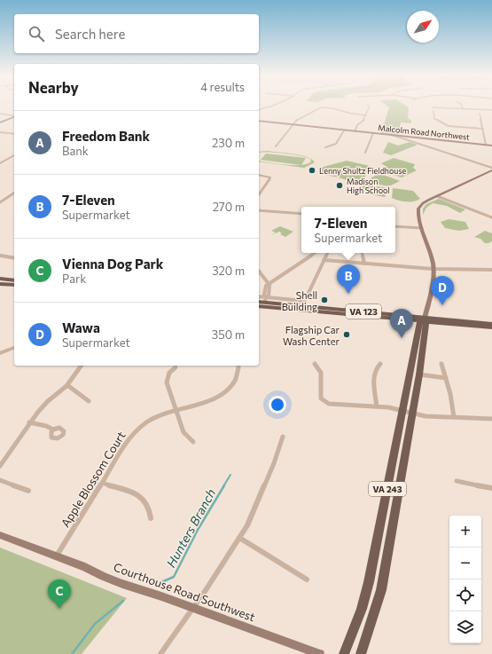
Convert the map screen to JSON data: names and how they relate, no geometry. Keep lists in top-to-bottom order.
{
  "streets": {
    "main road": ["VA 123", "VA 243"],
    "street": ["Malcolm Road Northwest", "Apple Blossom Court", "Courthouse Road Southwest"]
  },
  "crossings": [
    ["VA 123", "VA 243"],
    ["Apple Blossom Court", "Courthouse Road Southwest"]
  ],
  "water": ["Hunters Branch"],
  "places": [
    "Lenny Shultz Fieldhouse",
    "Madison High School",
    "Shell Building",
    "Flagship Car Wash Center"
  ],
  "north": "top right",
  "page": {
    "search": "Search here",
    "heading": ["Nearby", "4 results"],
    "list": [
      {
        "mark": "A",
        "name": "Freedom Bank",
        "note": "Bank",
        "value": "230 m"
      },
      {
        "mark": "B",
        "name": "7-Eleven",
        "note": "Supermarket",
        "value": "270 m"
      },
      {
        "mark": "C",
        "name": "Vienna Dog Park",
        "note": "Park",
        "value": "320 m"
      },
      {
        "mark": "D",
        "name": "Wawa",
        "note": "Supermarket",
        "value": "350 m"
      }
    ],
    "popup": ["7-Eleven", "Supermarket"],
    "pins": [
      "B",
      "D",
      "A",
      "C"
    ],
    "map_buttons": ["+", "−"]
  }
}
